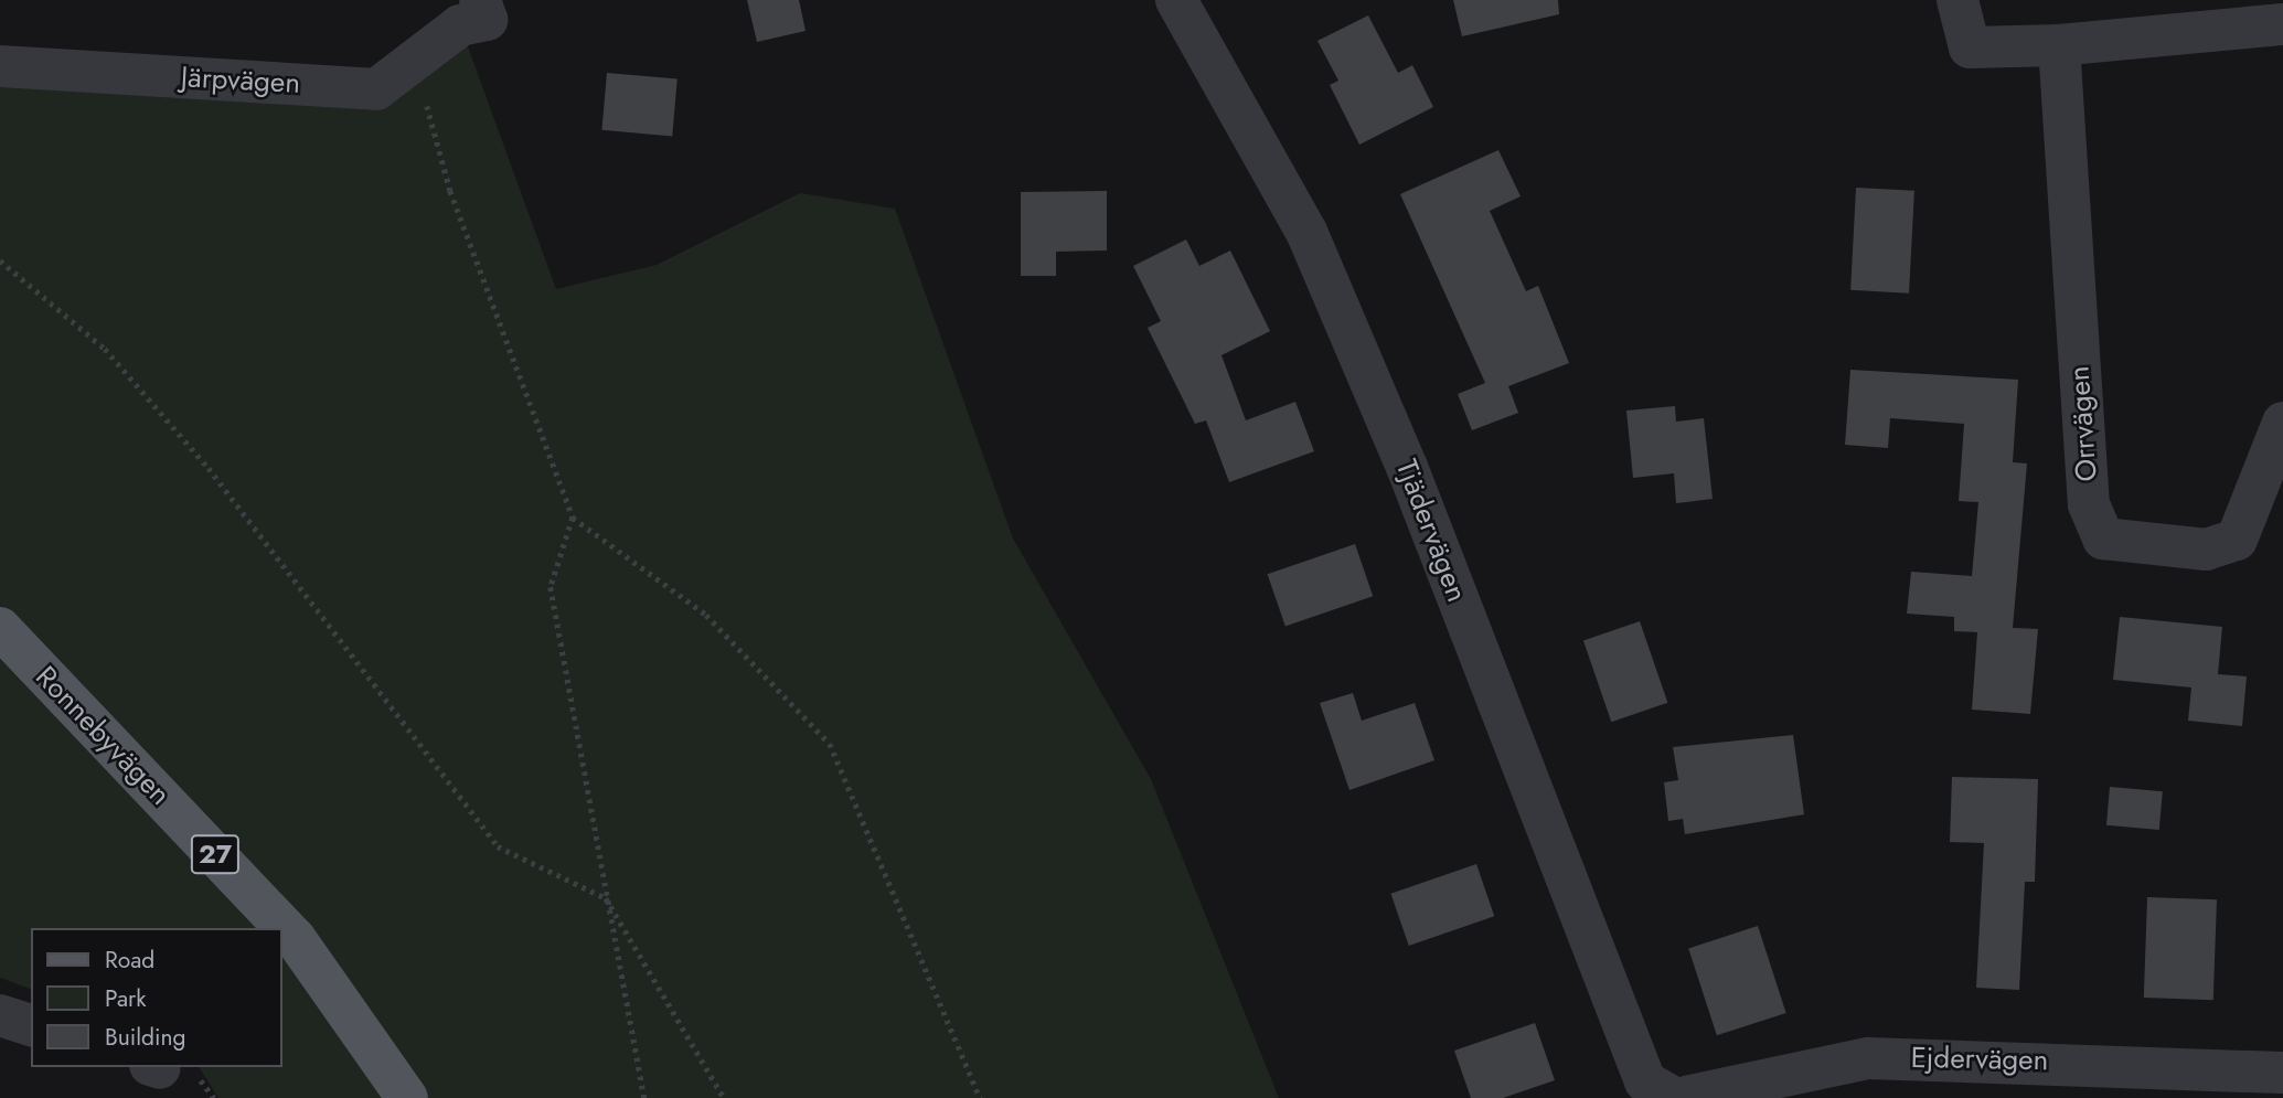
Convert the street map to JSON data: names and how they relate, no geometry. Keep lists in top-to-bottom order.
{
  "streets": {
    "main road": ["Ronnebyvägen", "27"],
    "street": [
      "Järpvägen",
      "Orrvägen",
      "Tjädervägen",
      "Ejdervägen"
    ]
  },
  "crossings": [
    ["Tjädervägen", "Ejdervägen"]
  ],
  "legend": ["Road", "Park", "Building"]
}
